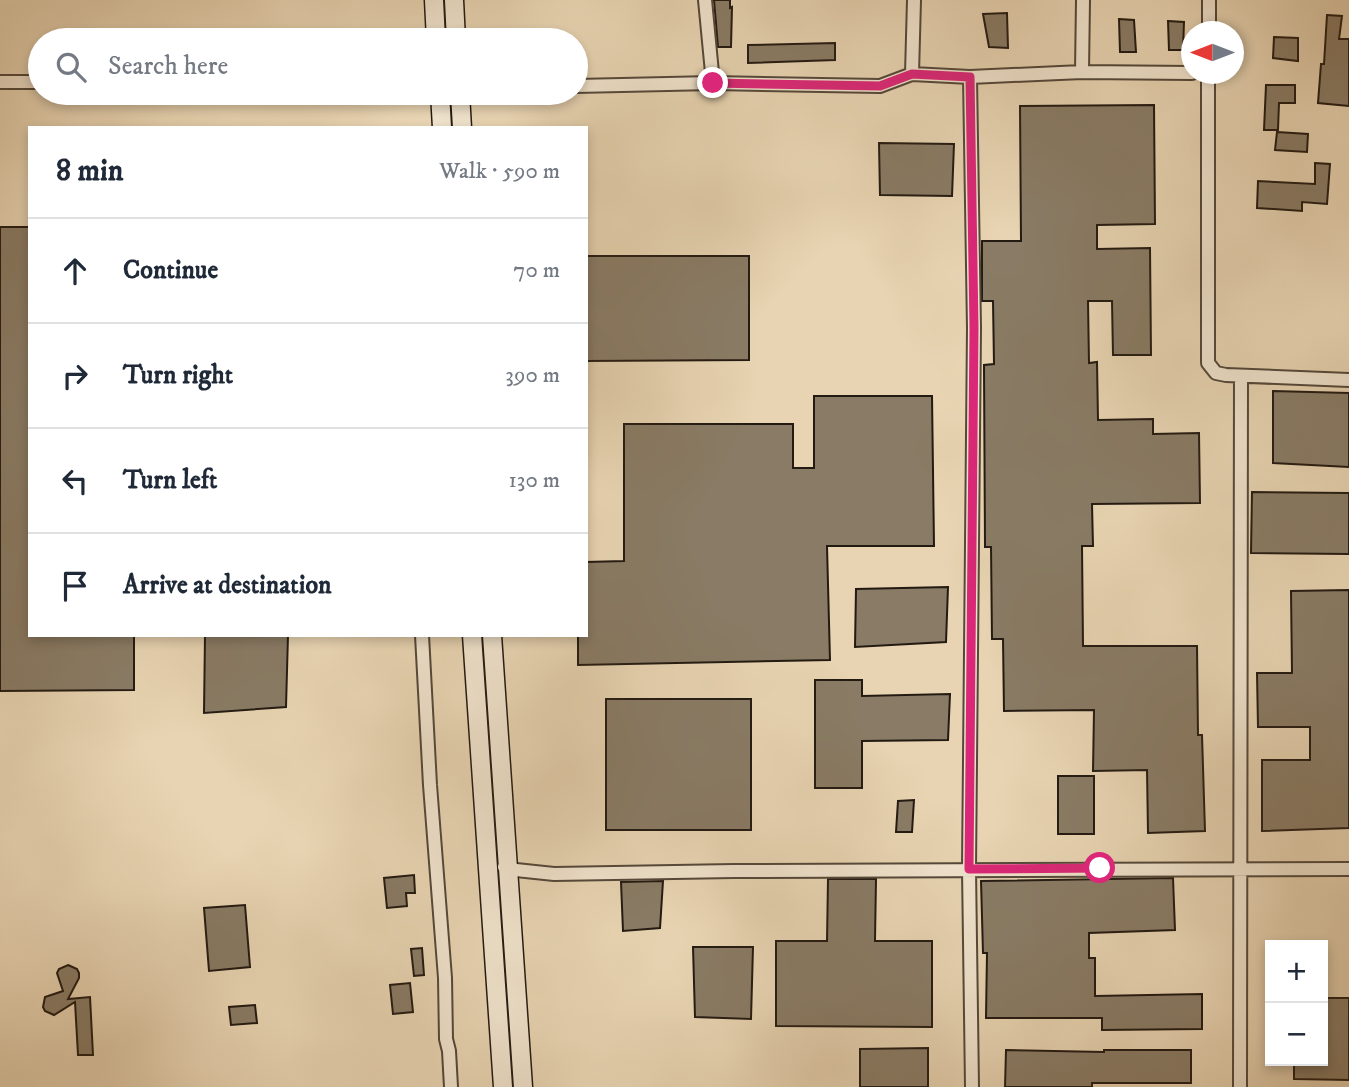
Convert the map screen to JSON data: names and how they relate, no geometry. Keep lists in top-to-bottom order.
{
  "north": "left",
  "page": {
    "search": "Search here",
    "heading": ["8 min", "Walk · 590 m"],
    "list": [
      ["Continue", "70 m"],
      ["Turn right", "390 m"],
      ["Turn left", "130 m"],
      "Arrive at destination"
    ],
    "map_buttons": ["+", "−"]
  }
}
